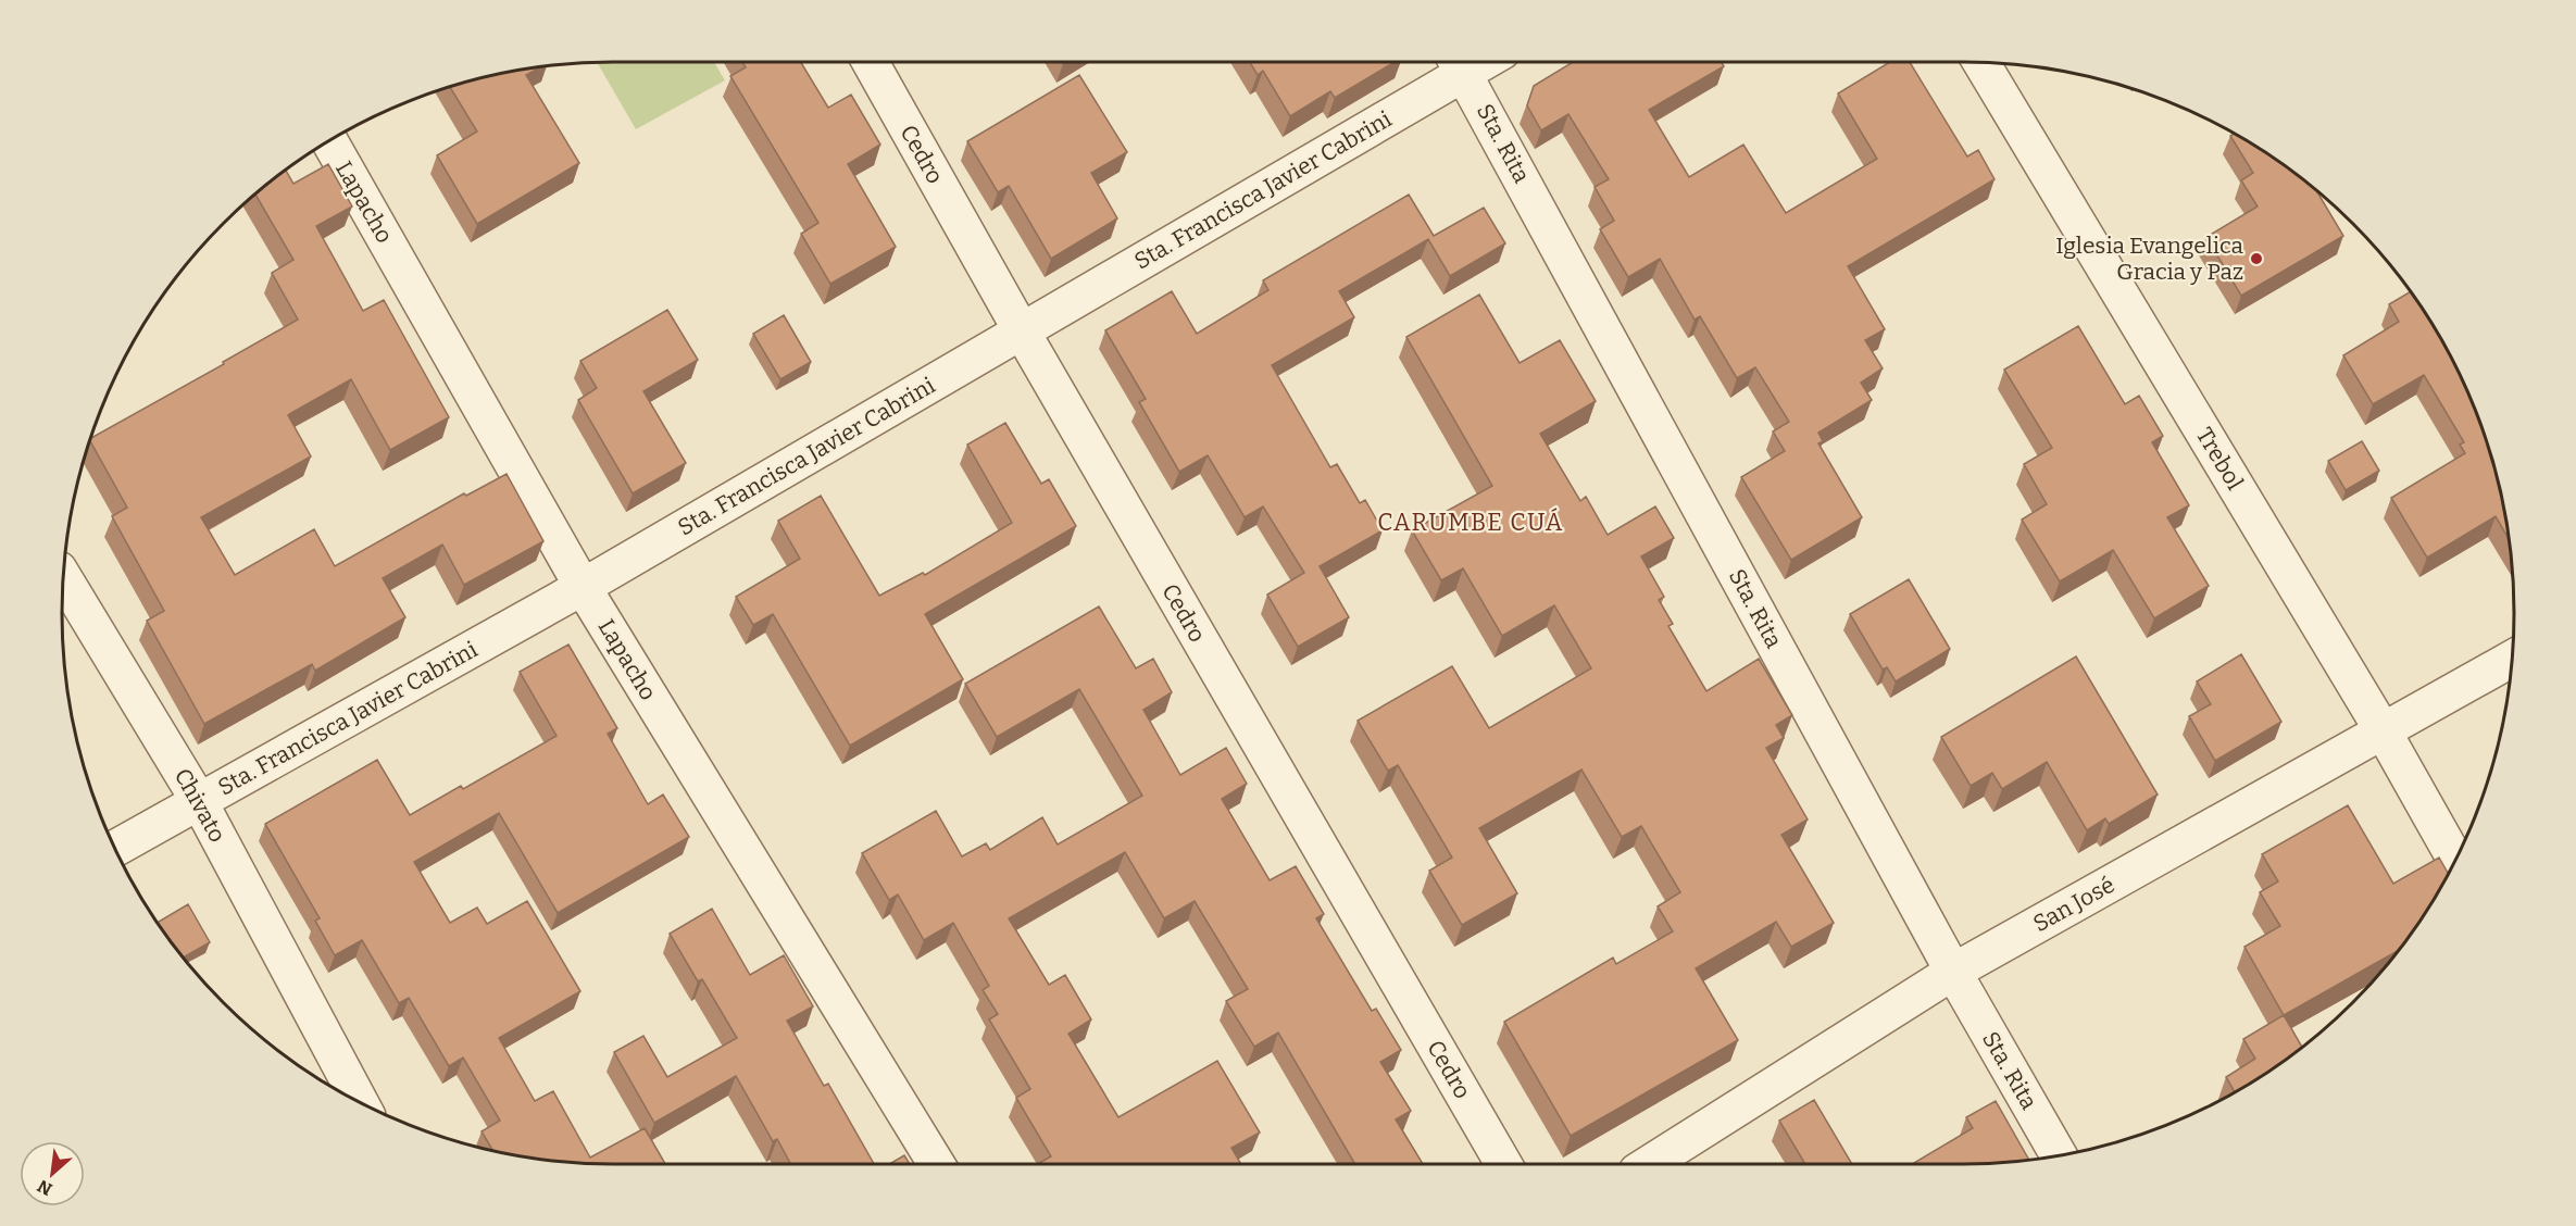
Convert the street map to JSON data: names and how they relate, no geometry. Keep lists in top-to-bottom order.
{
  "streets": {
    "street": [
      "Sta. Rita",
      "Cedro",
      "Sta. Francisca Javier Cabrini",
      "Lapacho",
      "Trebol",
      "Chivato",
      "San José"
    ]
  },
  "crossings": [
    ["Sta. Rita", "Sta. Francisca Javier Cabrini"],
    ["Sta. Rita", "San José"],
    ["Cedro", "Sta. Francisca Javier Cabrini"],
    ["Sta. Francisca Javier Cabrini", "Lapacho"],
    ["Sta. Francisca Javier Cabrini", "Chivato"],
    ["Trebol", "San José"]
  ],
  "districts": ["CARUMBE CUÁ"],
  "places": ["Iglesia Evangelica Gracia y Paz"],
  "north": "bottom left"
}
